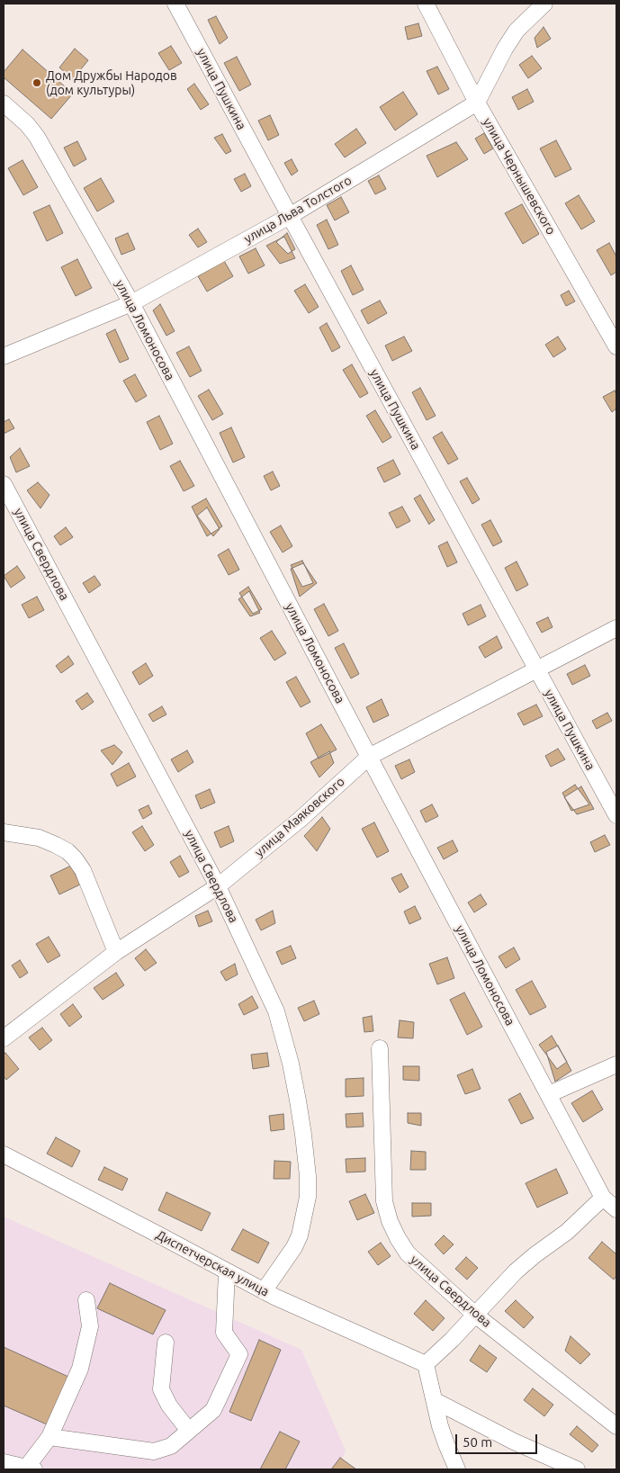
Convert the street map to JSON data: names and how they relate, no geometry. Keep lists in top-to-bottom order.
{
  "streets": {
    "street": [
      "улица Пушкина",
      "улица Чернышевского",
      "улица Льва Толстого",
      "улица Ломоносова",
      "улица Свердлова",
      "улица Маяковского",
      "Диспетчерская улица"
    ]
  },
  "crossings": [
    ["улица Пушкина", "улица Льва Толстого"],
    ["улица Пушкина", "улица Маяковского"],
    ["улица Чернышевского", "улица Льва Толстого"],
    ["улица Льва Толстого", "улица Ломоносова"],
    ["улица Ломоносова", "улица Маяковского"],
    ["улица Свердлова", "улица Маяковского"],
    ["улица Свердлова", "Диспетчерская улица"]
  ],
  "places": ["Дом Дружбы Народов (дом культуры)"],
  "scale_bar": "50 m"
}
